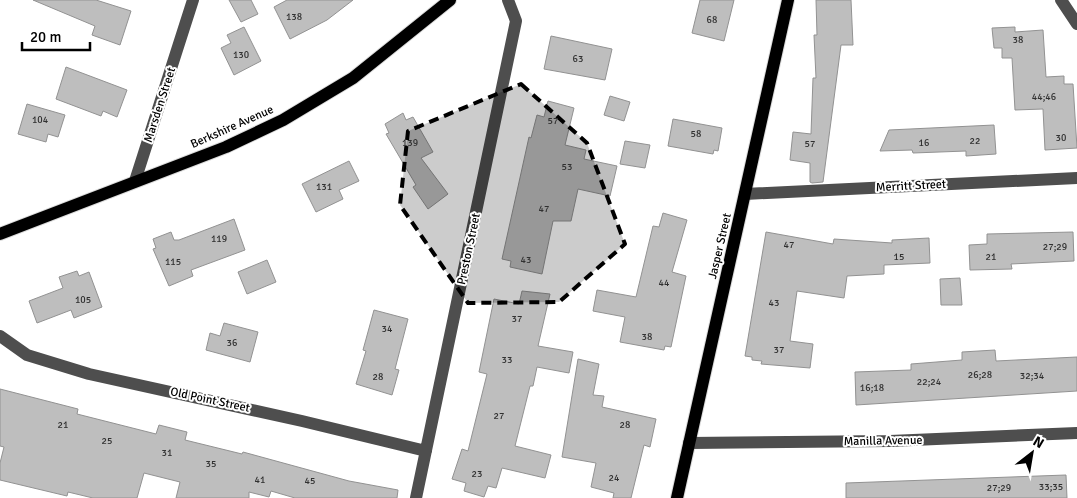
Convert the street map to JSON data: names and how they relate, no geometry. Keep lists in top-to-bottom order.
{
  "streets": {
    "main road": ["Berkshire Avenue", "Jasper Street"],
    "street": [
      "Marsden Street",
      "Merritt Street",
      "Preston Street",
      "Old Point Street",
      "Manilla Avenue"
    ]
  },
  "crossings": [
    ["Marsden Street", "Berkshire Avenue"],
    ["Merritt Street", "Jasper Street"],
    ["Jasper Street", "Manilla Avenue"],
    ["Preston Street", "Old Point Street"]
  ],
  "house_numbers": [
    "138",
    "68",
    "38",
    "130",
    "63",
    "44;46",
    "104",
    "57",
    "58",
    "30",
    "22",
    "139",
    "16",
    "57",
    "53",
    "131",
    "47",
    "119",
    "47",
    "27;29",
    "15",
    "21",
    "43",
    "115",
    "44",
    "105",
    "43",
    "37",
    "34",
    "38",
    "36",
    "37",
    "33",
    "26;28",
    "32;34",
    "28",
    "22;24",
    "16;18",
    "27",
    "21",
    "28",
    "25",
    "31",
    "35",
    "23",
    "24",
    "41",
    "45",
    "33;35",
    "27;29"
  ],
  "scale_bar": "20 m",
  "north": "top right"
}
